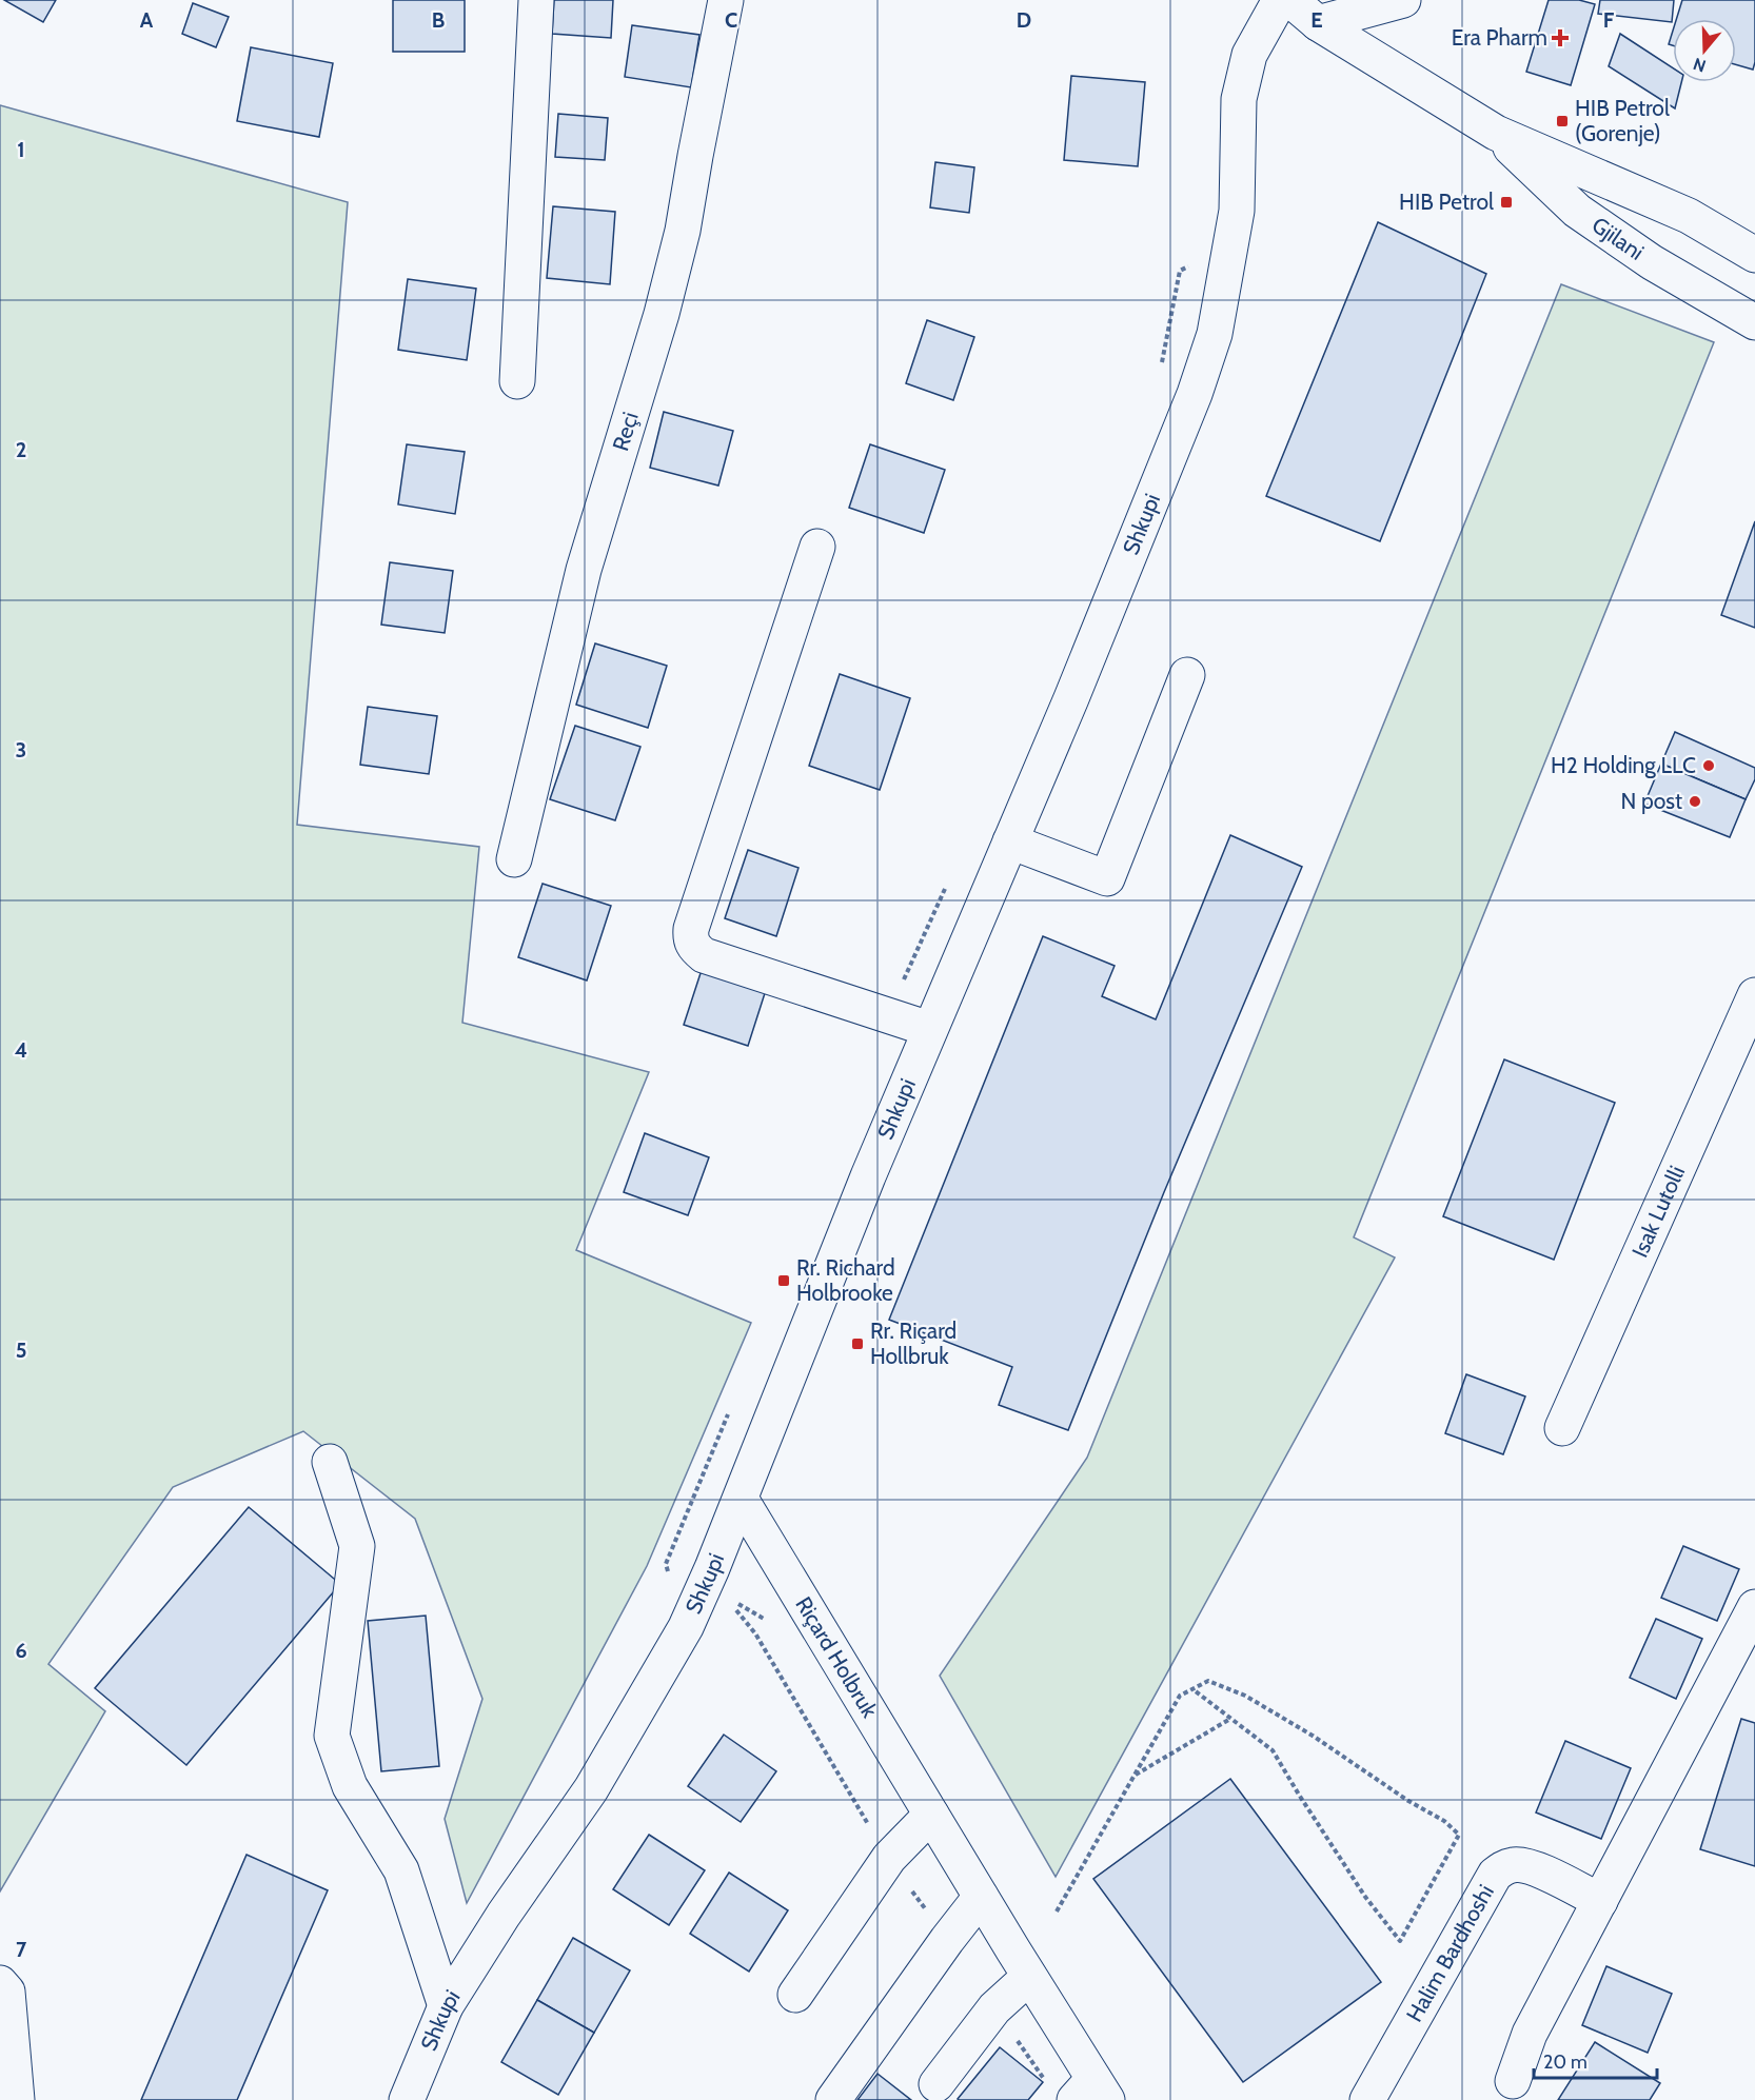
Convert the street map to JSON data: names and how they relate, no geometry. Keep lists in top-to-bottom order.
{
  "streets": {
    "street": [
      "Gjilani",
      "Reçi",
      "Shkupi",
      "Isak Lutolli",
      "Riçard Holbruk",
      "Halim Bardhoshi"
    ]
  },
  "crossings": [
    ["Shkupi", "Riçard Holbruk"]
  ],
  "places": {
    "health": ["Era Pharm"],
    "transit": [
      "HIB Petrol (Gorenje)",
      "HIB Petrol",
      "Rr. Richard Holbrooke",
      "Rr. Riçard Hollbruk"
    ],
    "other": ["H2 Holding LLC", "N post"]
  },
  "scale_bar": "20 m",
  "north": "bottom",
  "grid": {
    "columns": [
      "A",
      "B",
      "C",
      "D",
      "E",
      "F"
    ],
    "rows": [
      "1",
      "2",
      "3",
      "4",
      "5",
      "6",
      "7"
    ]
  }
}
